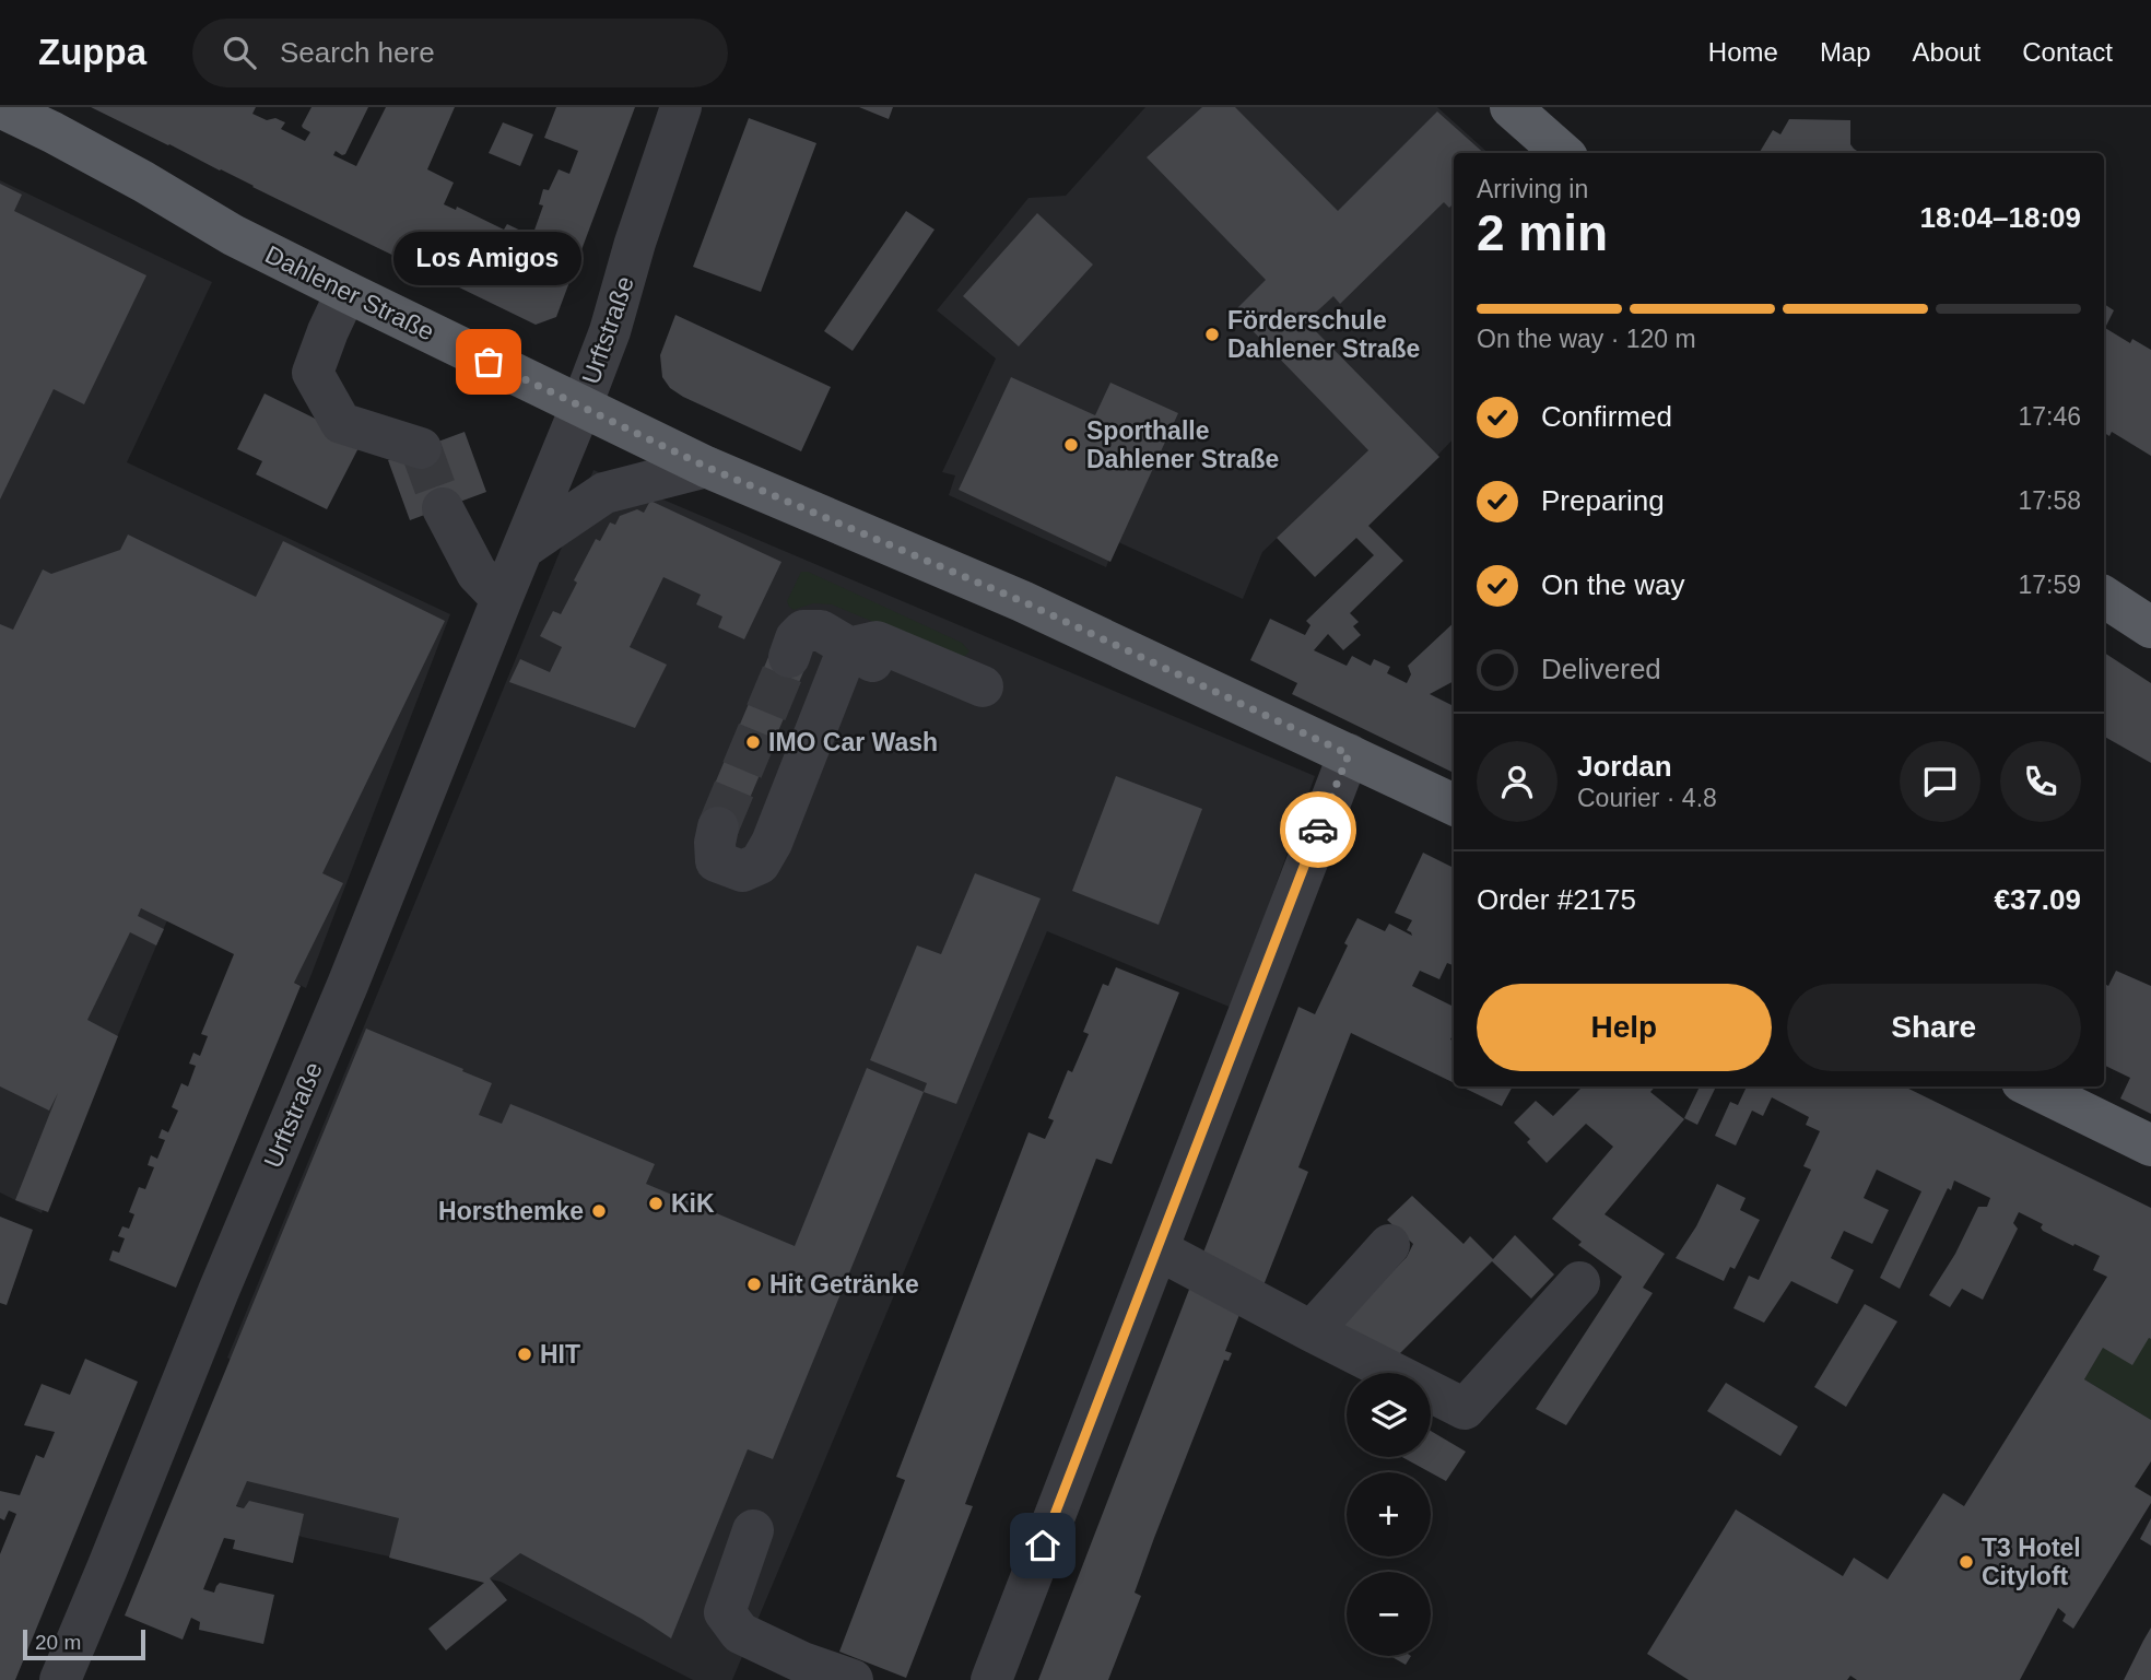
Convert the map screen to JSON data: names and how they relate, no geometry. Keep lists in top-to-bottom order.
{
  "streets": {
    "main road": ["Dahlener Straße"],
    "street": ["Urftstraße"]
  },
  "crossings": [
    ["Dahlener Straße", "Urftstraße"]
  ],
  "places": [
    "Förderschule Dahlener Straße",
    "Los Amigos",
    "Sporthalle Dahlener Straße",
    "IMO Car Wash",
    "KiK",
    "Horsthemke",
    "Hit Getränke",
    "HIT",
    "T3 Hotel Cityloft"
  ],
  "scale_bar": "20 m",
  "page": {
    "header": "Zuppa",
    "search": "Search here",
    "nav": [
      "Home",
      "Map",
      "About",
      "Contact"
    ],
    "heading": ["2 min", "Arriving in", "18:04–18:09"],
    "panel": [
      "Jordan",
      "Courier · 4.8",
      "Order #2175",
      "€37.09"
    ],
    "bubble": "Los Amigos",
    "bar": "On the way · 120 m",
    "list": [
      ["Confirmed", "17:46"],
      ["Preparing", "17:58"],
      ["On the way", "17:59"],
      "Delivered"
    ],
    "buttons": ["Help", "Share"],
    "map_buttons": ["+", "−"],
    "scale": "20 m"
  }
}
